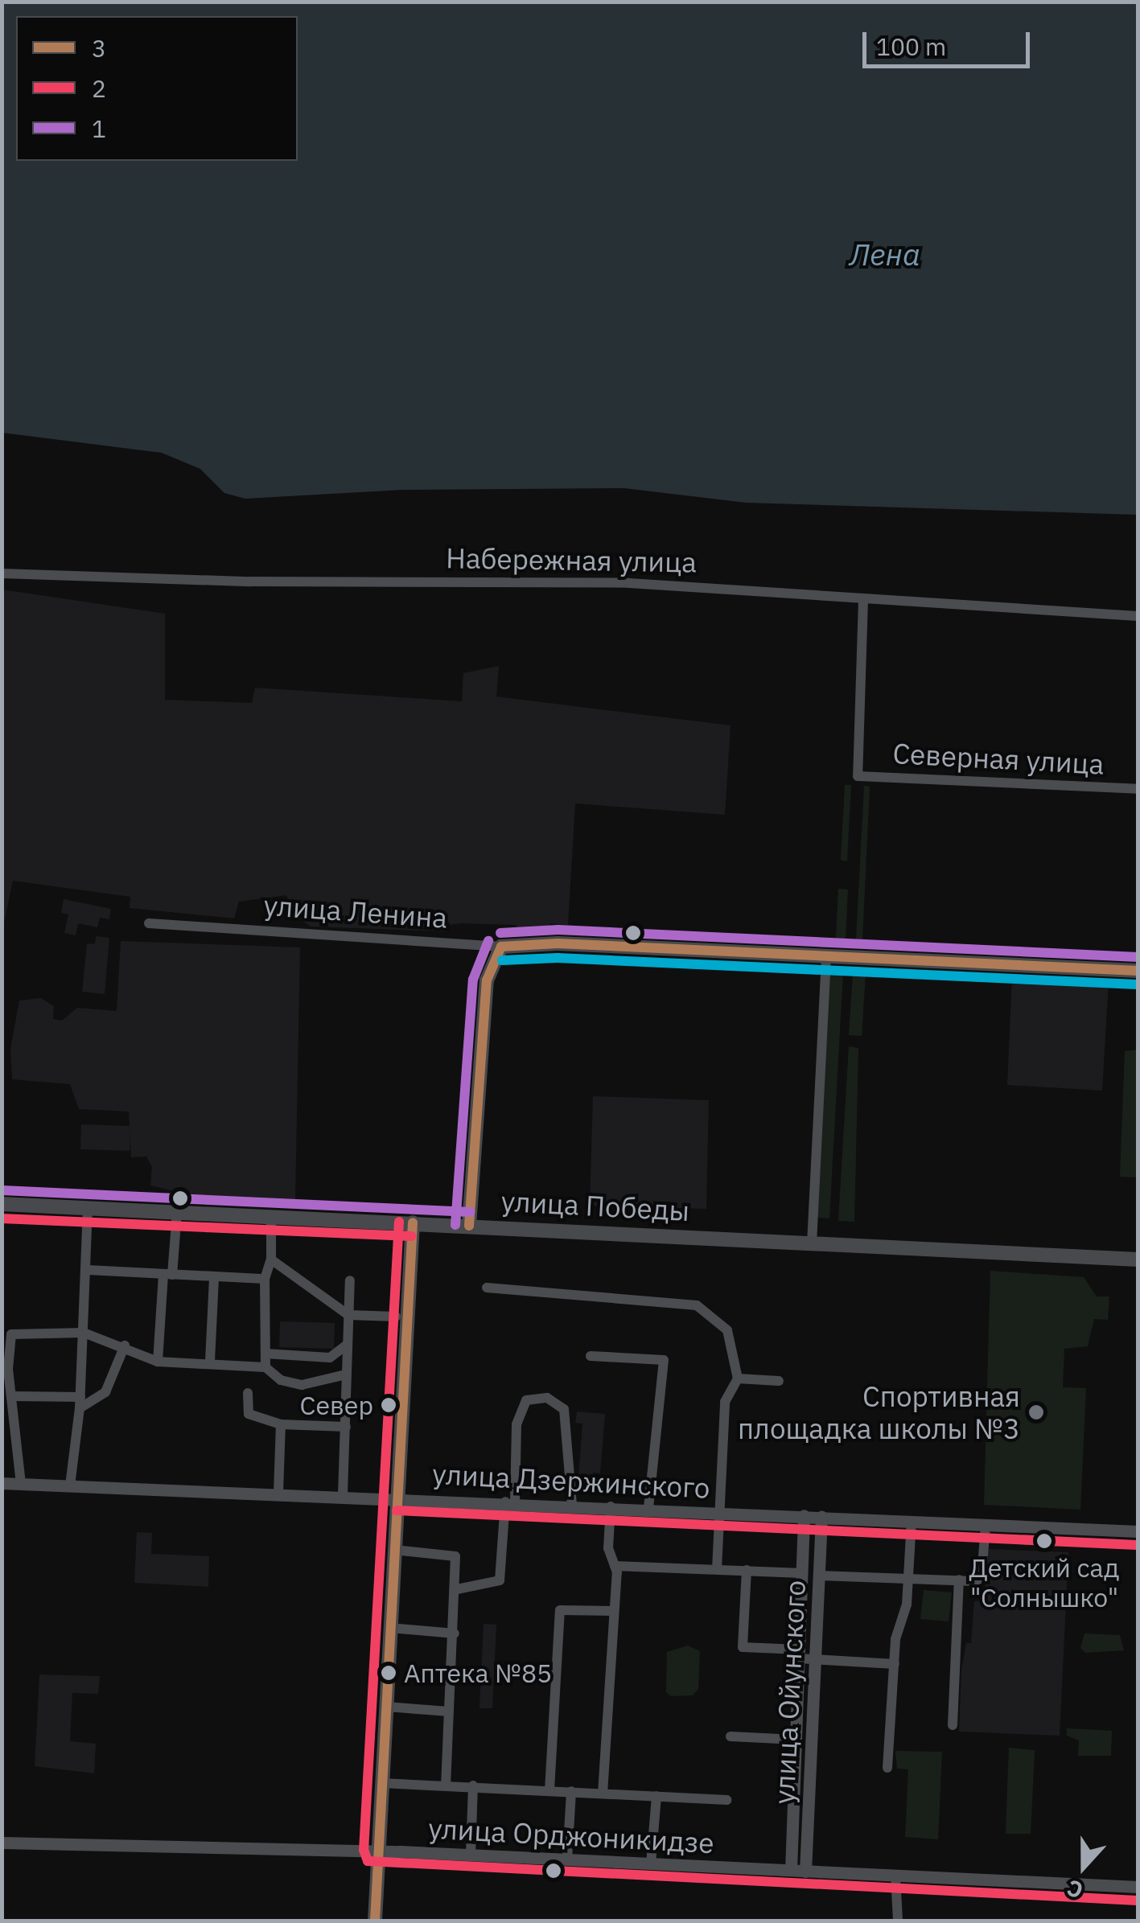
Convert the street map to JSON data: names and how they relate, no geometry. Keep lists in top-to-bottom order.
{
  "streets": {
    "main road": ["улица Ленина", "улица Победы"],
    "street": [
      "Набережная улица",
      "Северная улица",
      "улица Дзержинского",
      "улица Ойунского",
      "улица Орджоникидзе"
    ]
  },
  "crossings": [
    ["Набережная улица", "Северная улица"],
    ["улица Дзержинского", "улица Ойунского"],
    ["улица Ойунского", "улица Орджоникидзе"]
  ],
  "water": ["Лена"],
  "places": [
    "Север",
    "Спортивная площадка школы №3",
    "Детский сад \"Солнышко\"",
    "Аптека №85"
  ],
  "lines": ["transit line 1", "transit line 3", "transit line 2"],
  "legend": ["3", "2", "1"],
  "scale_bar": "100 m",
  "north": "bottom"
}
